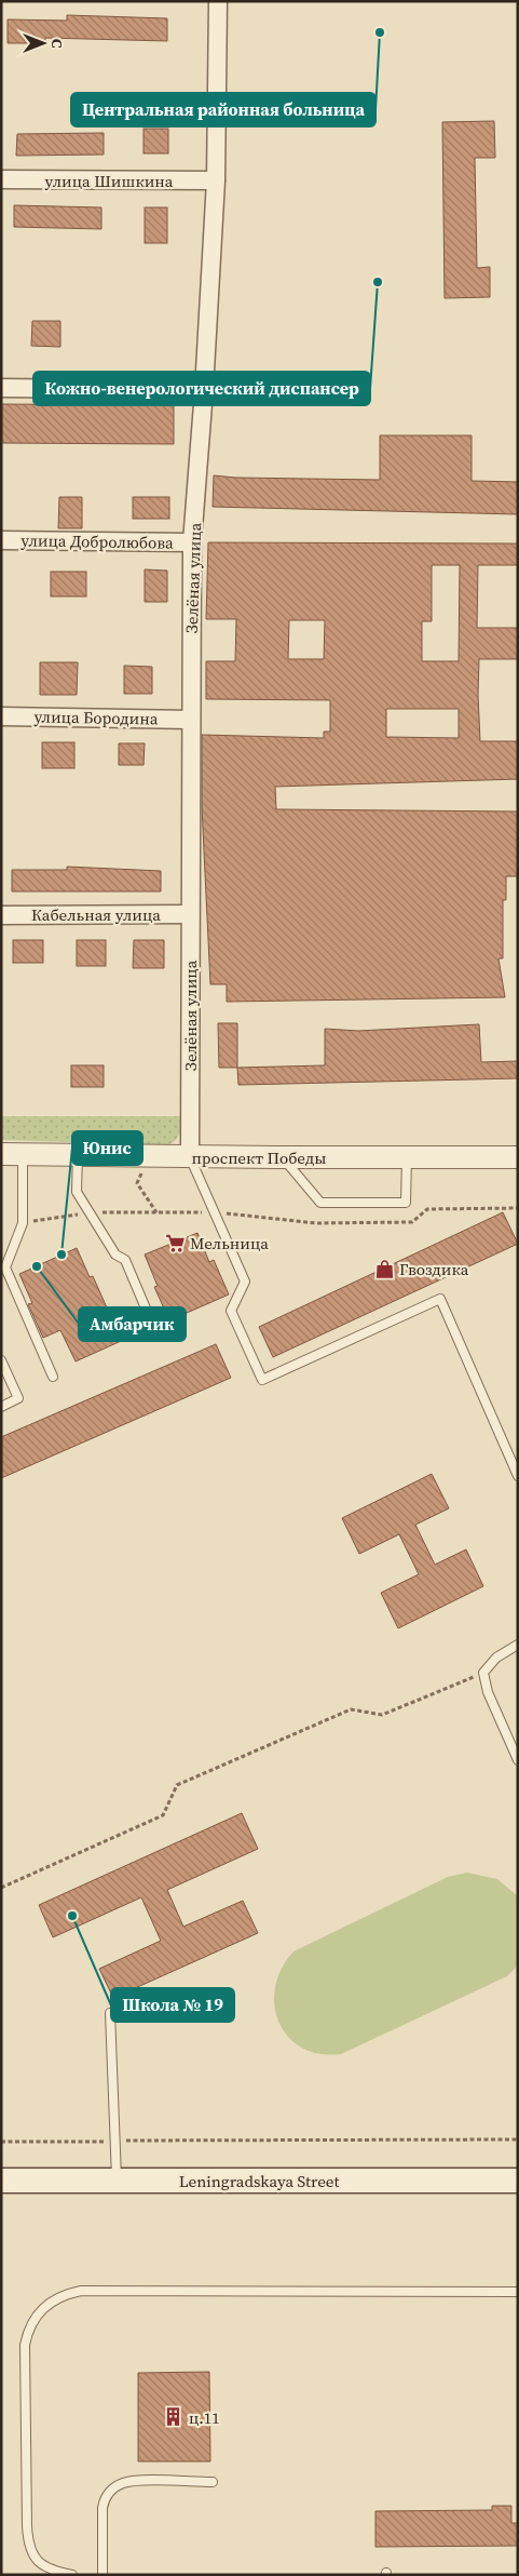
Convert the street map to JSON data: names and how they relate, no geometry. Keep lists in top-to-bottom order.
{
  "streets": {
    "main road": ["Leningradskaya Street"],
    "street": [
      "улица Шишкина",
      "улица Добролюбова",
      "Зелёная улица",
      "улица Бородина",
      "Кабельная улица",
      "проспект Победы"
    ]
  },
  "crossings": [
    ["улица Шишкина", "Зелёная улица"],
    ["улица Добролюбова", "Зелёная улица"],
    ["Зелёная улица", "улица Бородина"],
    ["Зелёная улица", "Кабельная улица"],
    ["Зелёная улица", "проспект Победы"]
  ],
  "places": {
    "other": [
      "Центральная районная больница",
      "Кожно-венерологический диспансер",
      "Юнис",
      "Амбарчик",
      "Школа № 19"
    ],
    "supermarket": ["Мельница"],
    "shop": ["Гвоздика"],
    "building": ["ц.11"]
  },
  "north": "right"
}
